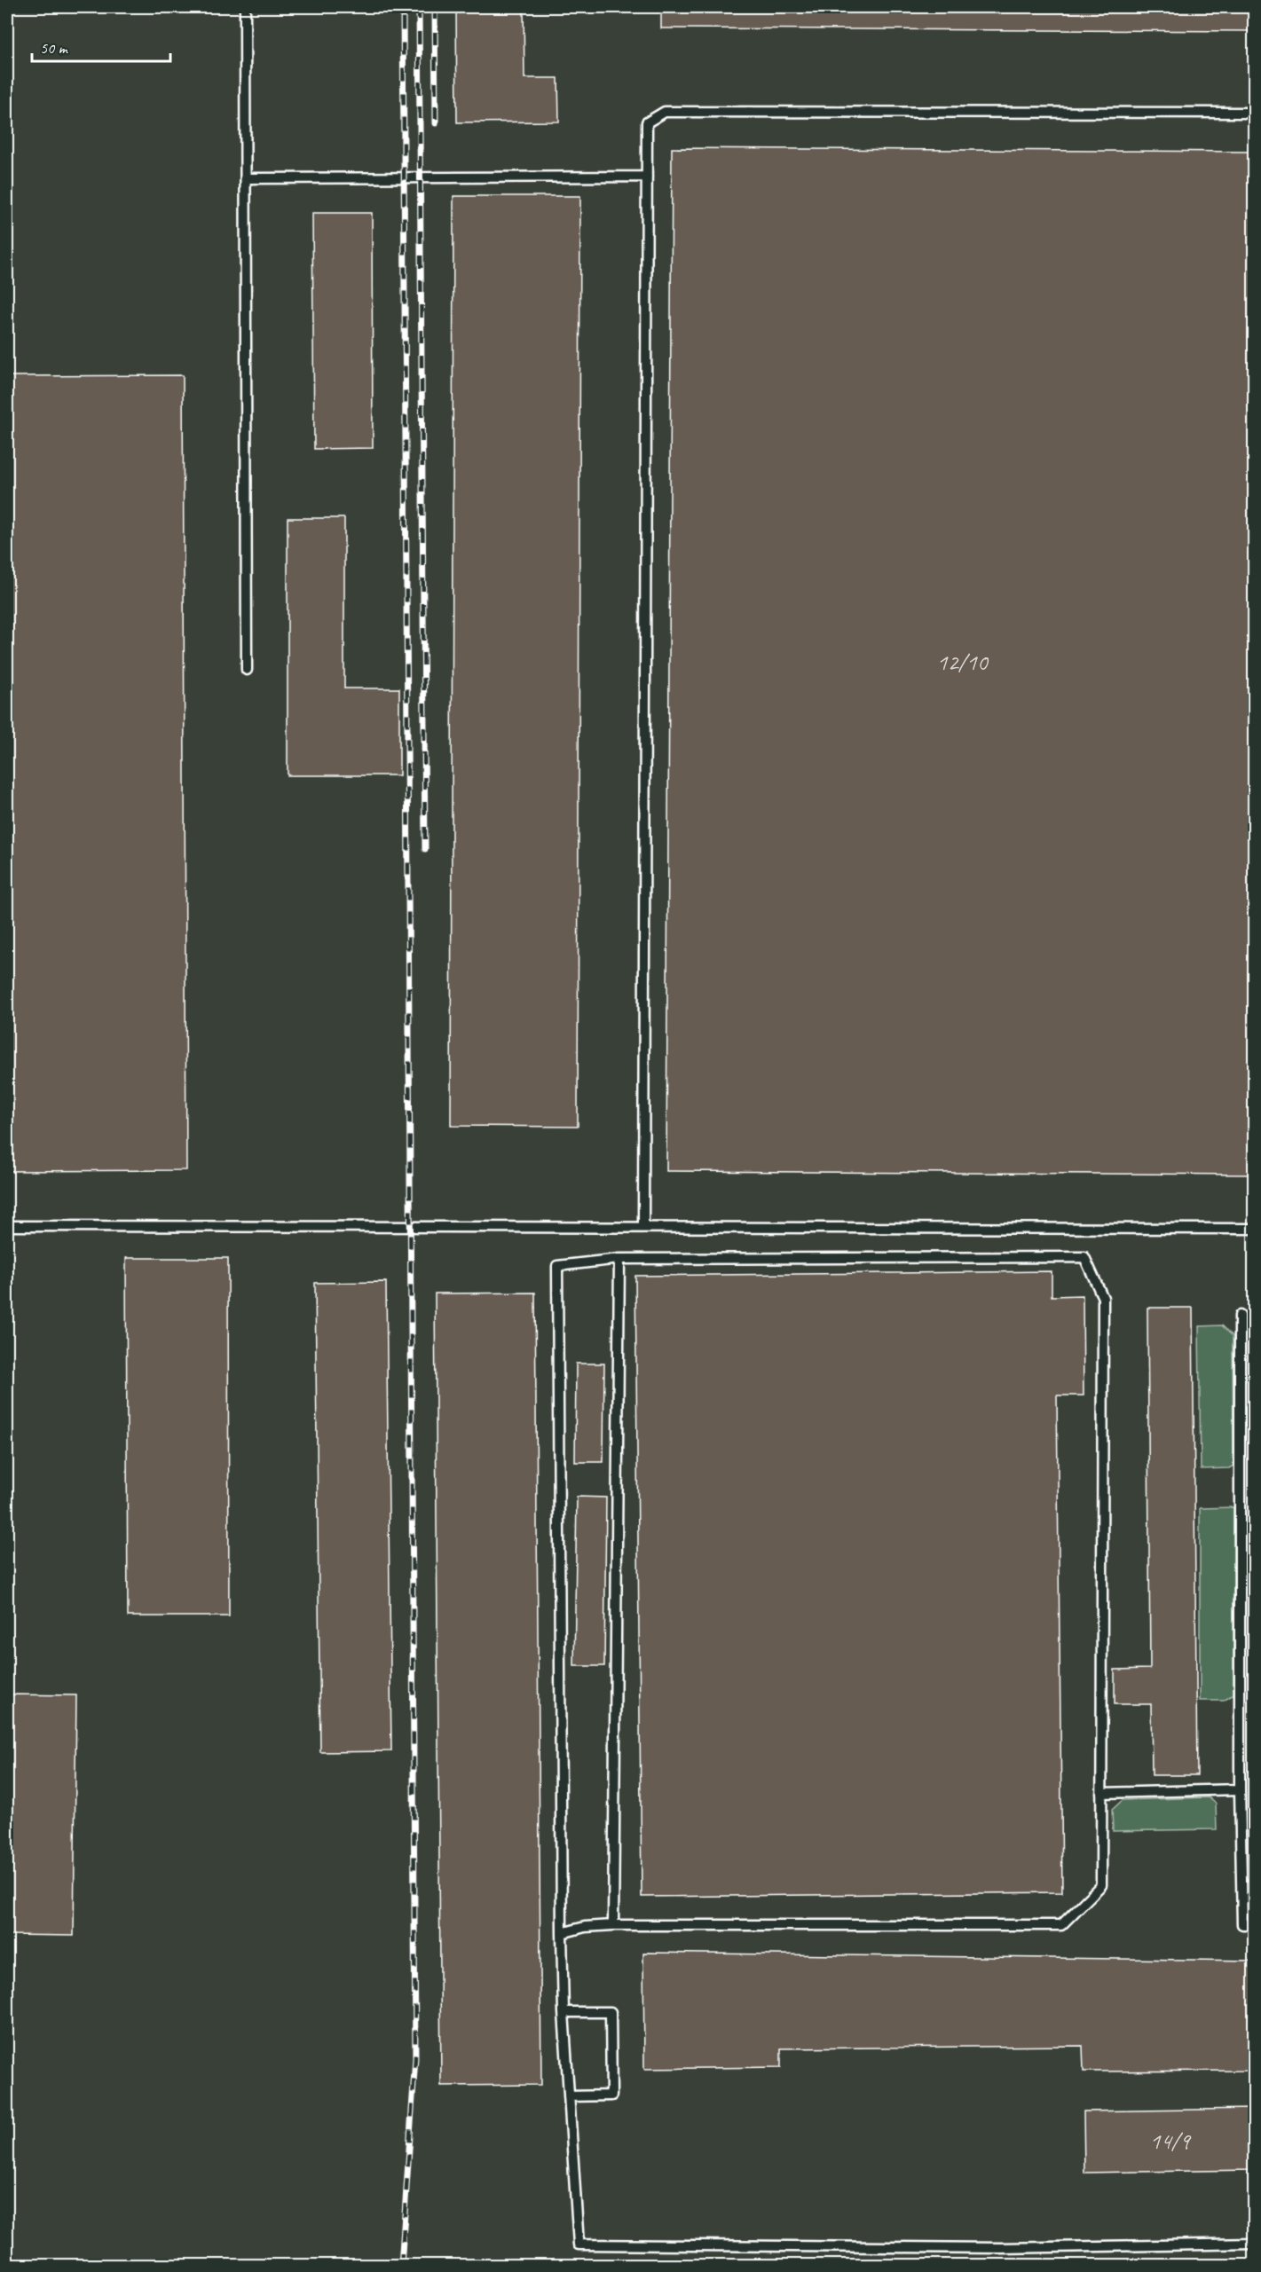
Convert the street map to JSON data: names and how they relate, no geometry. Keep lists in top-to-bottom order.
{
  "house_numbers": ["12/10", "14/9"],
  "scale_bar": "50 m"
}
